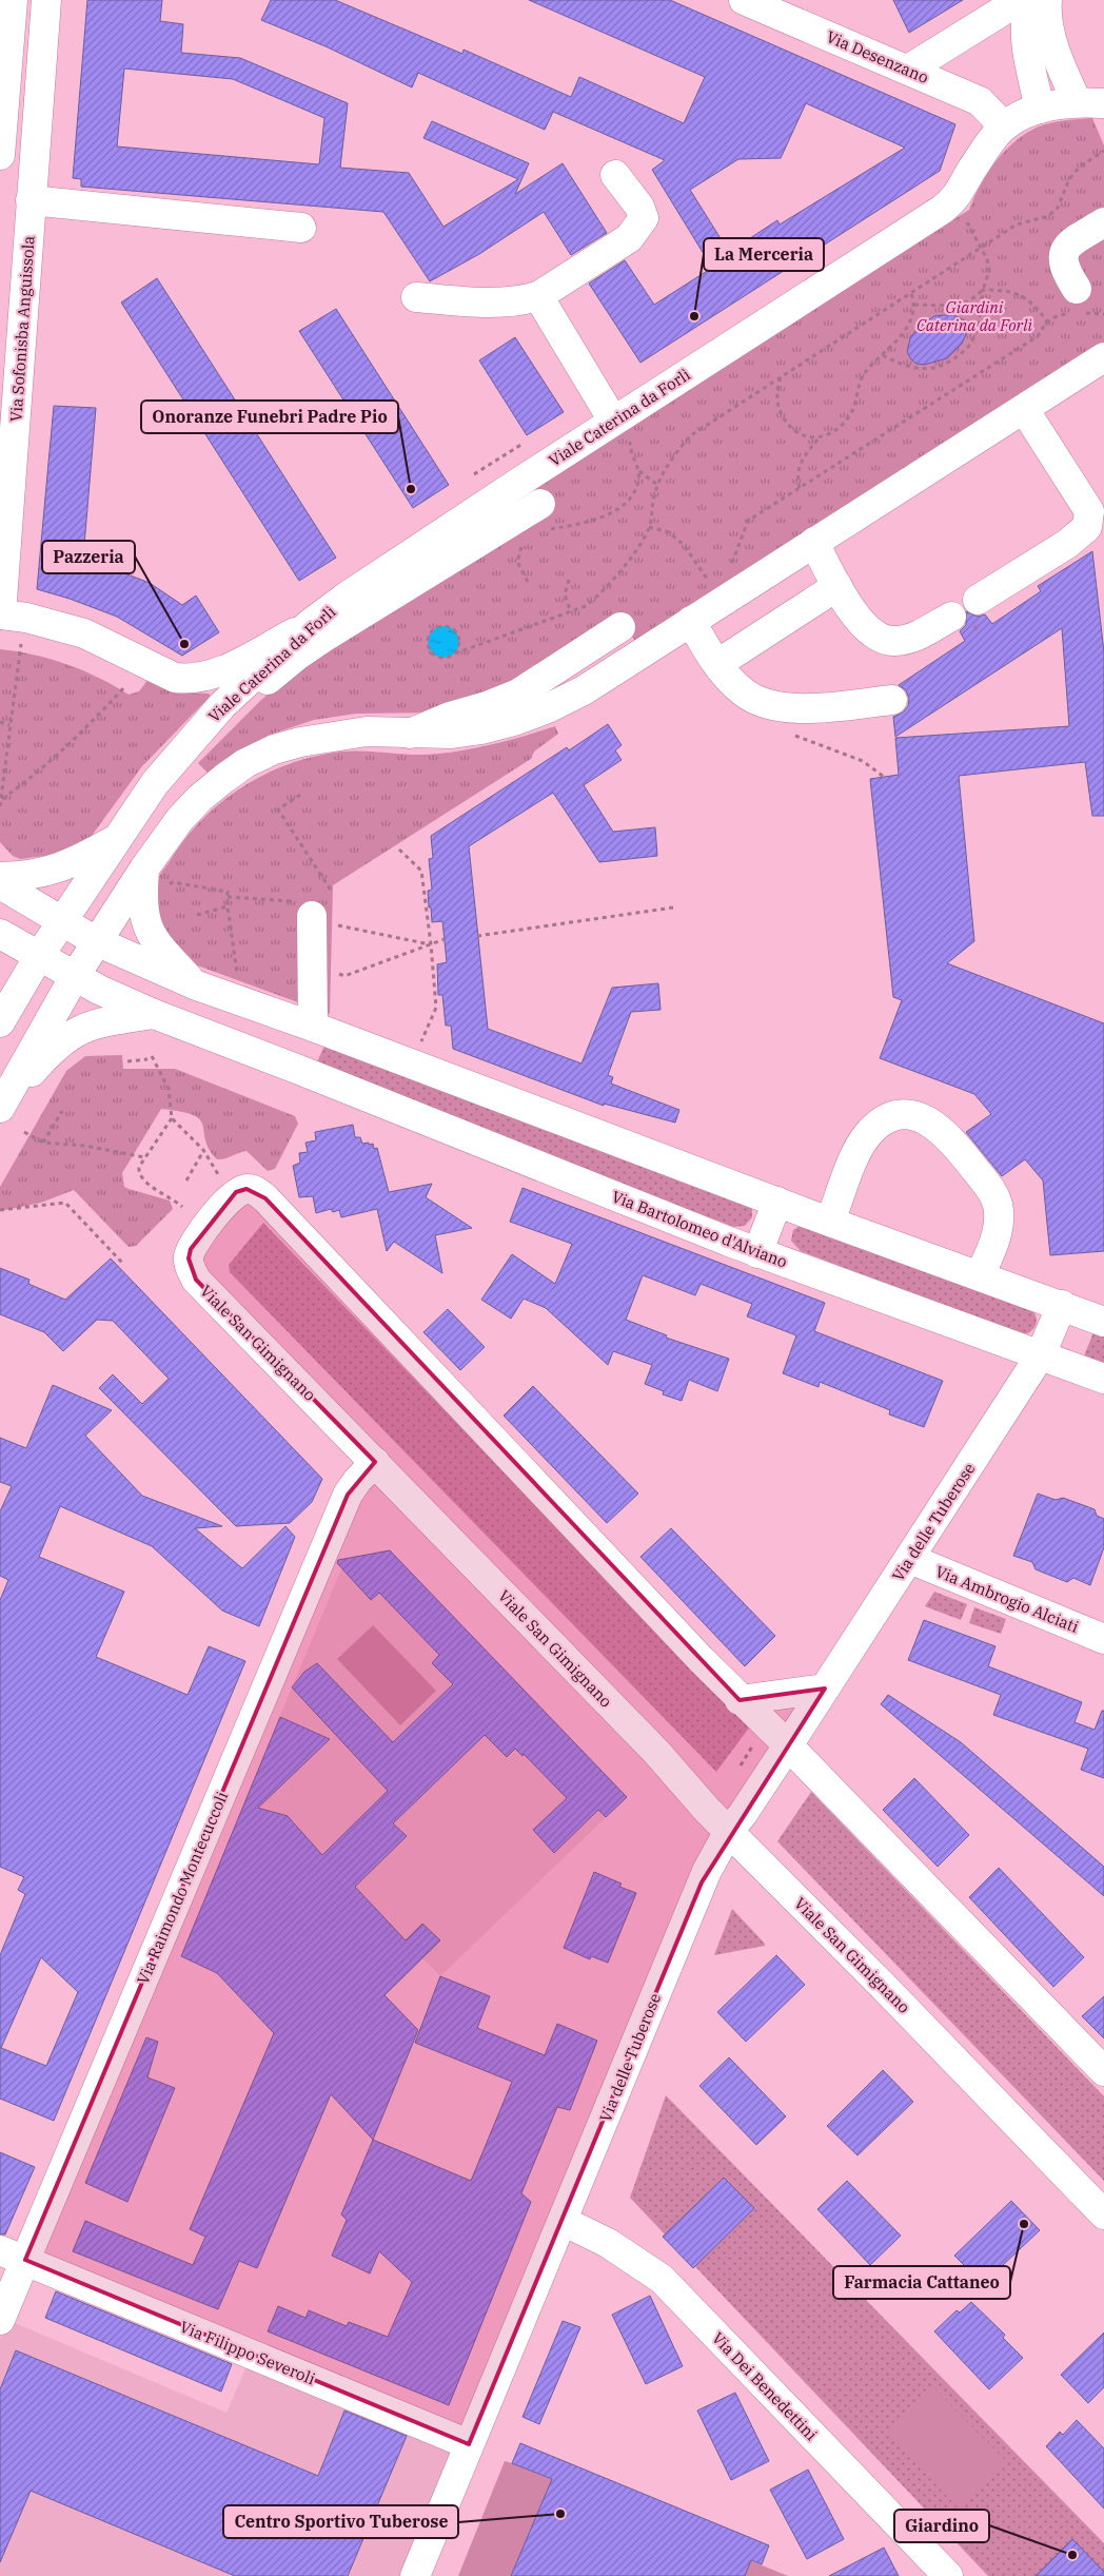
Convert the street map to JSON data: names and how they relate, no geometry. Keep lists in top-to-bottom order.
{
  "streets": {
    "street": [
      "Via Desenzano",
      "Via Sofonisba Anguissola",
      "Viale Caterina da Forlì",
      "Via Bartolomeo d'Alviano",
      "Viale San Gimignano",
      "Via delle Tuberose",
      "Via Ambrogio Alciati",
      "Via Raimondo Montecuccoli",
      "Via Filippo Severoli",
      "Via Dei Benedettini"
    ]
  },
  "crossings": [
    ["Via Desenzano", "Viale Caterina da Forlì"],
    ["Via Bartolomeo d'Alviano", "Via delle Tuberose"],
    ["Viale San Gimignano", "Via delle Tuberose"],
    ["Viale San Gimignano", "Via Raimondo Montecuccoli"],
    ["Via delle Tuberose", "Via Ambrogio Alciati"],
    ["Via delle Tuberose", "Via Filippo Severoli"],
    ["Via delle Tuberose", "Via Dei Benedettini"],
    ["Via Raimondo Montecuccoli", "Via Filippo Severoli"]
  ],
  "parks": ["Giardini Caterina da Forlì"],
  "places": [
    "La Merceria",
    "Onoranze Funebri Padre Pio",
    "Pazzeria",
    "Farmacia Cattaneo",
    "Centro Sportivo Tuberose",
    "Giardino"
  ]
}
